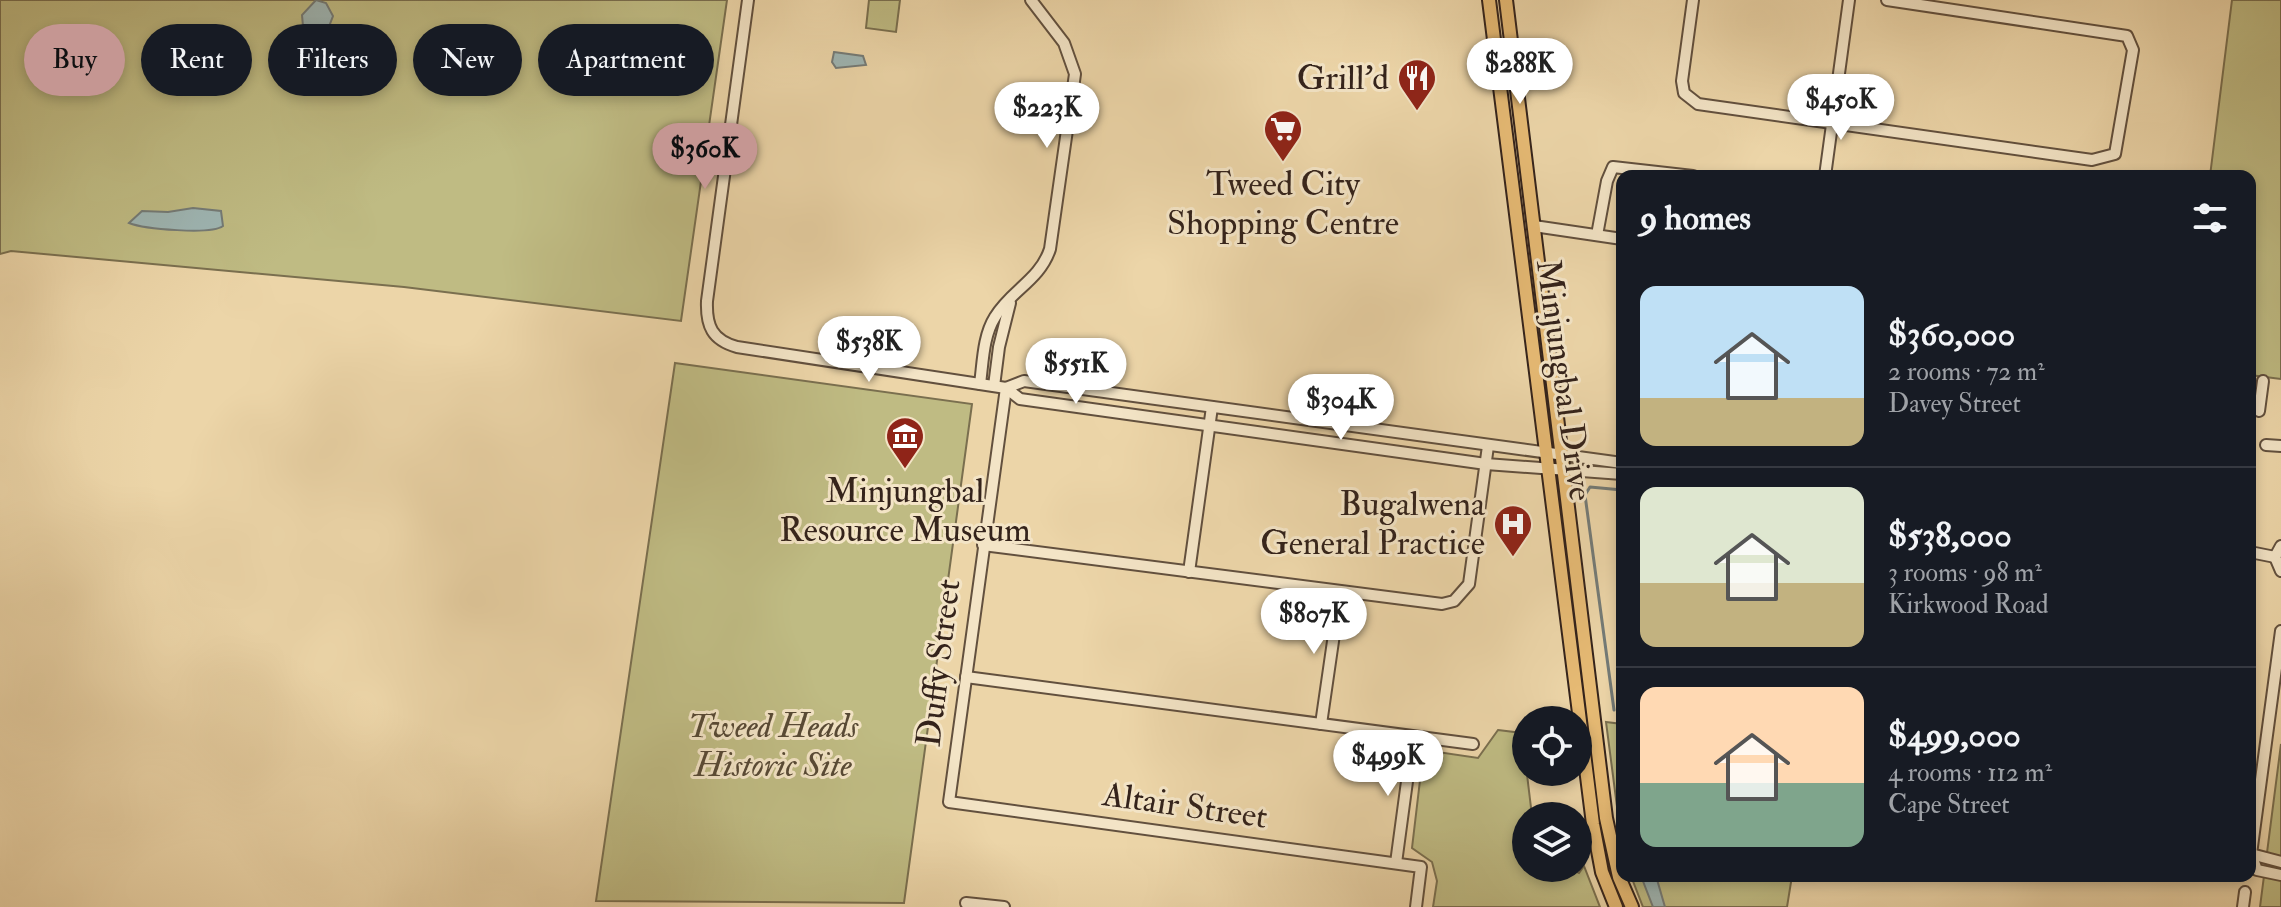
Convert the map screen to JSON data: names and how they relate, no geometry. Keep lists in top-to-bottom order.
{
  "streets": {
    "main road": ["Minjungbal Drive"],
    "street": ["Duffy Street", "Altair Street"]
  },
  "crossings": [
    ["Duffy Street", "Altair Street"]
  ],
  "parks": ["Tweed Heads Historic Site"],
  "places": {
    "restaurant": ["Grill'd"],
    "supermarket": ["Tweed City Shopping Centre"],
    "museum": ["Minjungbal Resource Museum"],
    "hospital": ["Bugalwena General Practice"]
  },
  "page": {
    "chip": [
      "Buy",
      "Rent",
      "Filters",
      "New",
      "Apartment"
    ],
    "price": [
      "$288K",
      "$450K",
      "$223K",
      "$360K",
      "$538K",
      "$551K",
      "$304K",
      "$807K",
      "$499K"
    ],
    "heading": "9 homes",
    "list": [
      {
        "name": "$360,000",
        "note": "2 rooms · 72 m² · Davey Street"
      },
      {
        "name": "$538,000",
        "note": "3 rooms · 98 m² · Kirkwood Road"
      },
      {
        "name": "$499,000",
        "note": "4 rooms · 112 m² · Cape Street"
      }
    ]
  }
}
